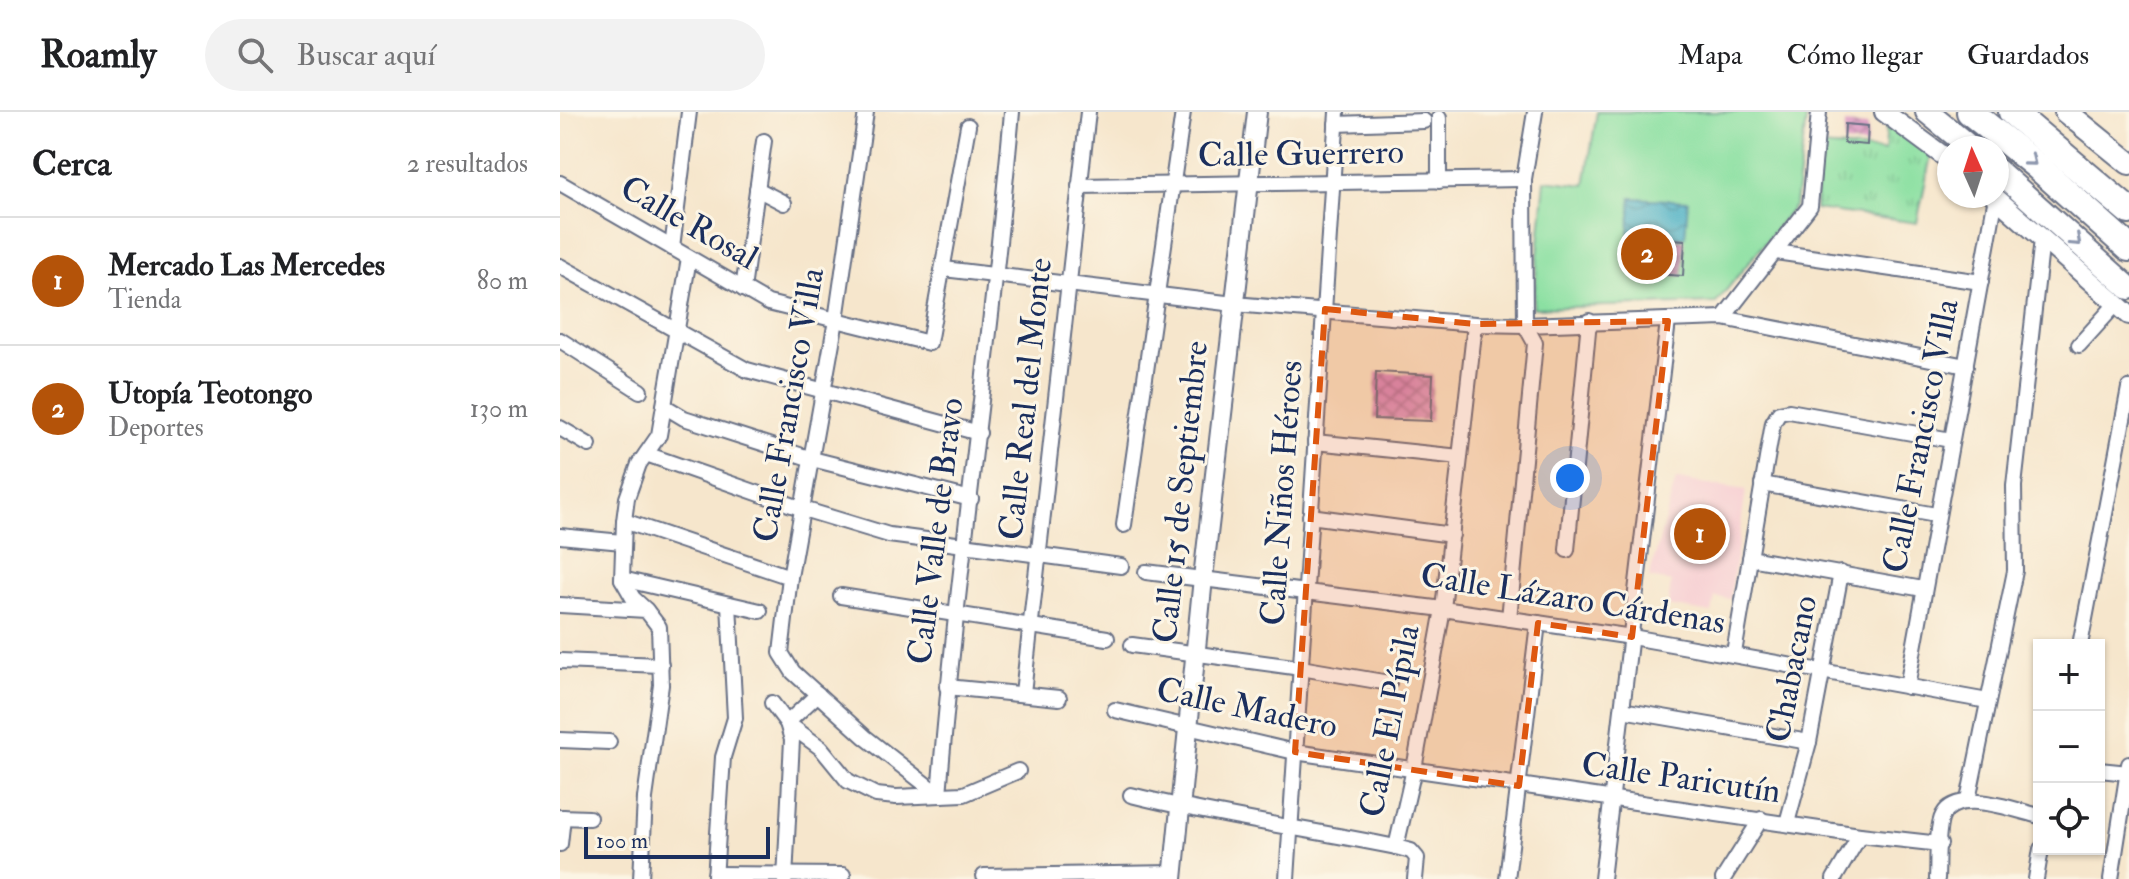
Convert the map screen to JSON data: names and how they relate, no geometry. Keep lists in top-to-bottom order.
{
  "streets": {
    "street": [
      "Calle Guerrero",
      "Calle Rosal",
      "Calle Real del Monte",
      "Calle Francisco Villa",
      "Calle 15 de Septiembre",
      "Calle Niños Héroes",
      "Calle Valle de Bravo",
      "Calle Lázaro Cárdenas",
      "Chabacano",
      "Calle Madero",
      "Calle El Pípila",
      "Calle Paricutín"
    ]
  },
  "crossings": [
    ["Calle Guerrero", "Calle Real del Monte"],
    ["Calle Guerrero", "Calle 15 de Septiembre"],
    ["Calle Guerrero", "Calle Niños Héroes"],
    ["Calle Rosal", "Calle Francisco Villa"],
    ["Calle Francisco Villa", "Calle Valle de Bravo"],
    ["Calle Francisco Villa", "Calle Lázaro Cárdenas"],
    ["Calle 15 de Septiembre", "Calle Lázaro Cárdenas"],
    ["Calle 15 de Septiembre", "Calle Madero"],
    ["Calle Niños Héroes", "Calle Lázaro Cárdenas"],
    ["Calle Niños Héroes", "Calle Madero"],
    ["Calle Lázaro Cárdenas", "Chabacano"],
    ["Calle Lázaro Cárdenas", "Calle El Pípila"],
    ["Chabacano", "Calle Paricutín"],
    ["Calle Madero", "Calle El Pípila"],
    ["Calle Madero", "Calle Paricutín"],
    ["Calle El Pípila", "Calle Paricutín"]
  ],
  "scale_bar": "100 m",
  "north": "top",
  "page": {
    "header": "Roamly",
    "search": "Buscar aquí",
    "nav": ["Mapa", "Cómo llegar", "Guardados"],
    "heading": ["Cerca", "2 resultados"],
    "list": [
      {
        "mark": "1",
        "name": "Mercado Las Mercedes",
        "note": "Tienda",
        "value": "80 m"
      },
      {
        "mark": "2",
        "name": "Utopía Teotongo",
        "note": "Deportes",
        "value": "130 m"
      }
    ],
    "pins": ["2", "1"],
    "map_buttons": ["+", "−"],
    "scale": "100 m"
  }
}
